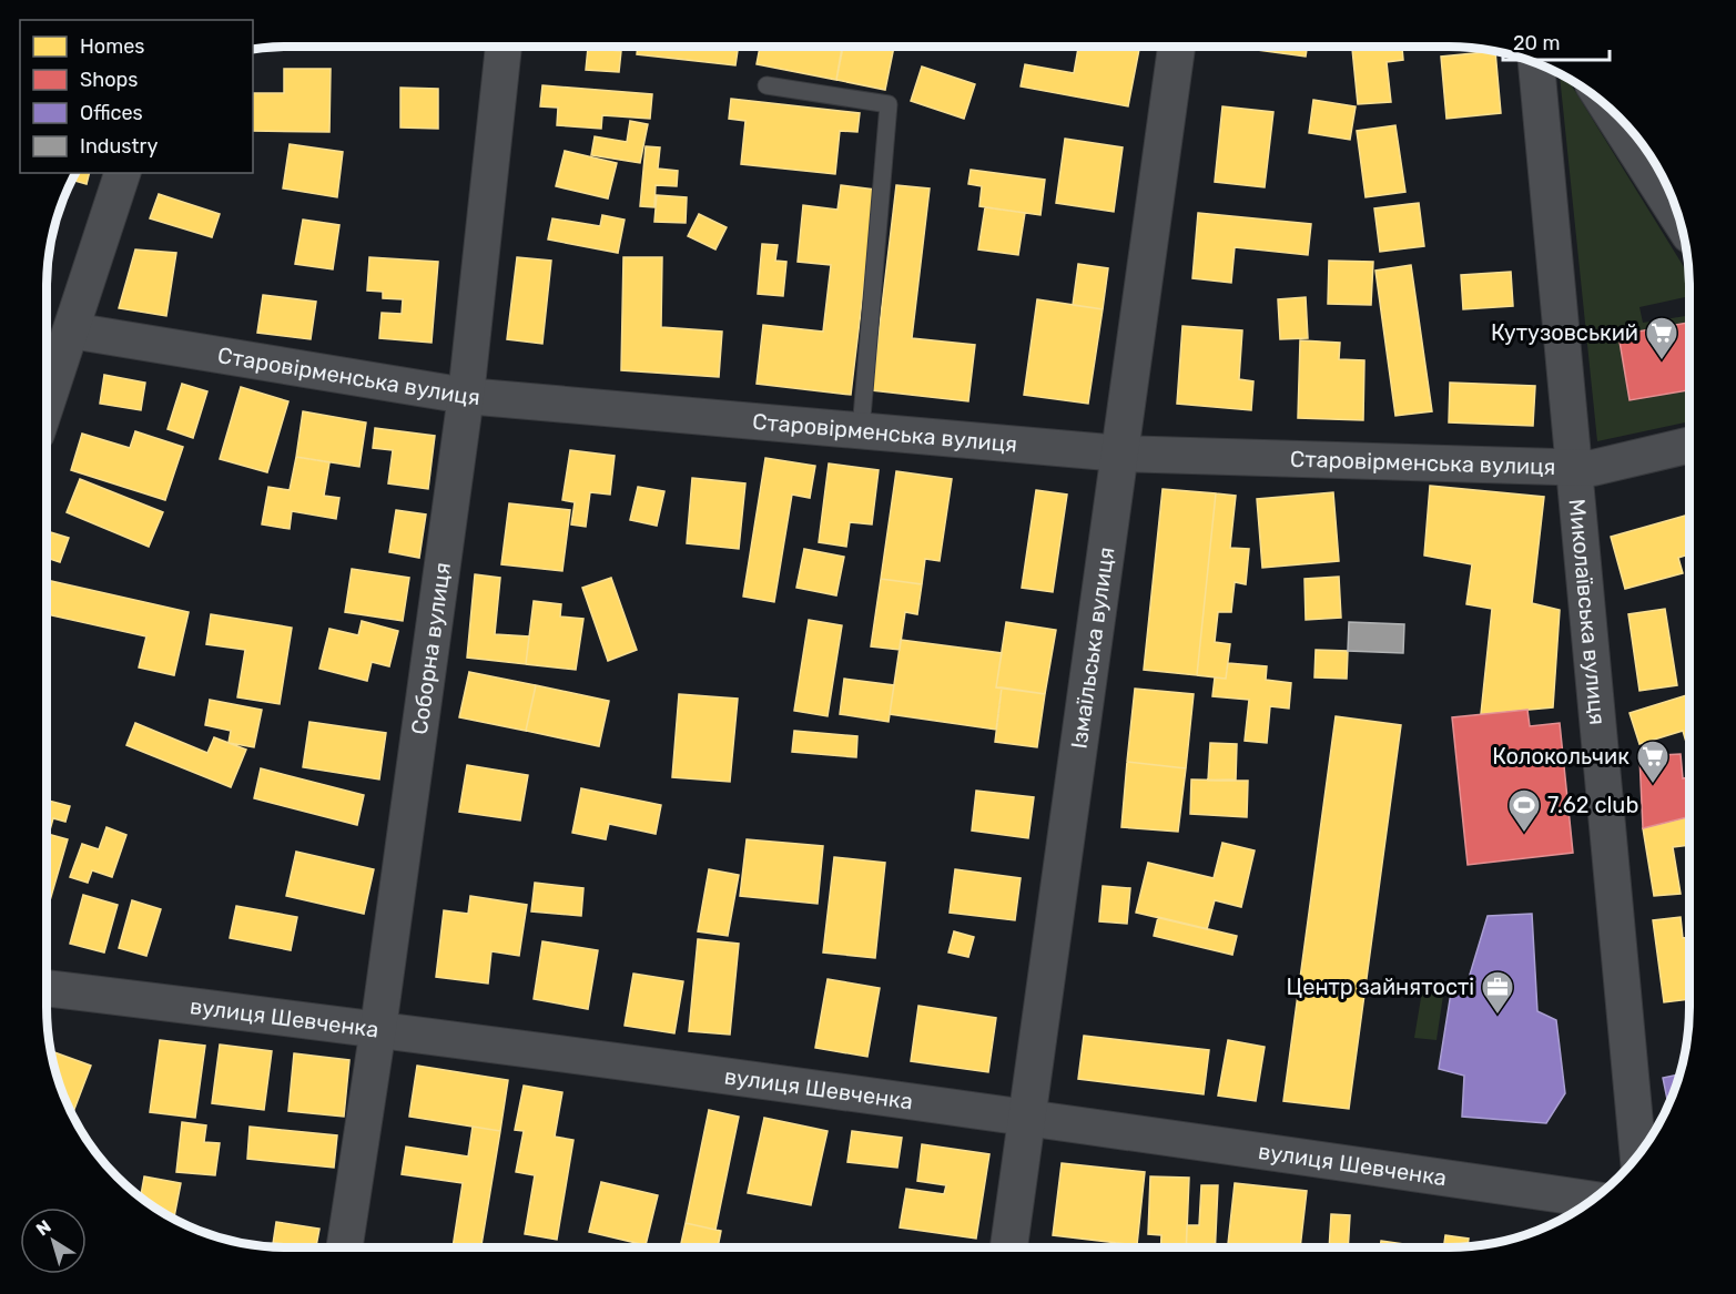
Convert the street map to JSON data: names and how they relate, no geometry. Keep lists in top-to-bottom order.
{
  "streets": {
    "main road": ["Ізмаїльська вулиця"],
    "street": [
      "Старовірменська вулиця",
      "Миколаївська вулиця",
      "Соборна вулиця",
      "вулиця Шевченка"
    ]
  },
  "crossings": [
    ["Старовірменська вулиця", "Миколаївська вулиця"],
    ["Старовірменська вулиця", "Соборна вулиця"],
    ["Старовірменська вулиця", "Ізмаїльська вулиця"],
    ["Соборна вулиця", "вулиця Шевченка"],
    ["Ізмаїльська вулиця", "вулиця Шевченка"]
  ],
  "places": {
    "supermarket": ["Кутузовський", "Колокольчик"],
    "sports": ["7.62 club"],
    "office": ["Центр зайнятості"]
  },
  "legend": [
    "Homes",
    "Shops",
    "Offices",
    "Industry"
  ],
  "scale_bar": "20 m",
  "north": "top left"
}
